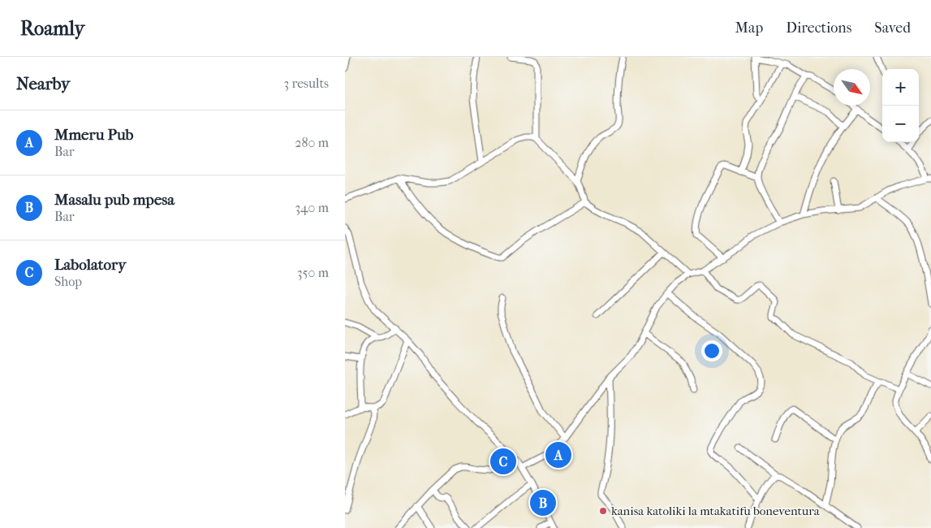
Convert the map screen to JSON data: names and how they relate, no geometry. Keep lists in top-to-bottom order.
{
  "places": ["kanisa katoliki la mtakatifu boneventura"],
  "north": "bottom right",
  "page": {
    "header": "Roamly",
    "nav": ["Map", "Directions", "Saved"],
    "heading": ["Nearby", "3 results"],
    "map_buttons": ["+", "−"],
    "list": [
      {
        "mark": "A",
        "name": "Mmeru Pub",
        "note": "Bar",
        "value": "280 m"
      },
      {
        "mark": "B",
        "name": "Masalu pub mpesa",
        "note": "Bar",
        "value": "340 m"
      },
      {
        "mark": "C",
        "name": "Labolatory",
        "note": "Shop",
        "value": "350 m"
      }
    ],
    "pins": ["A", "C", "B"]
  }
}
